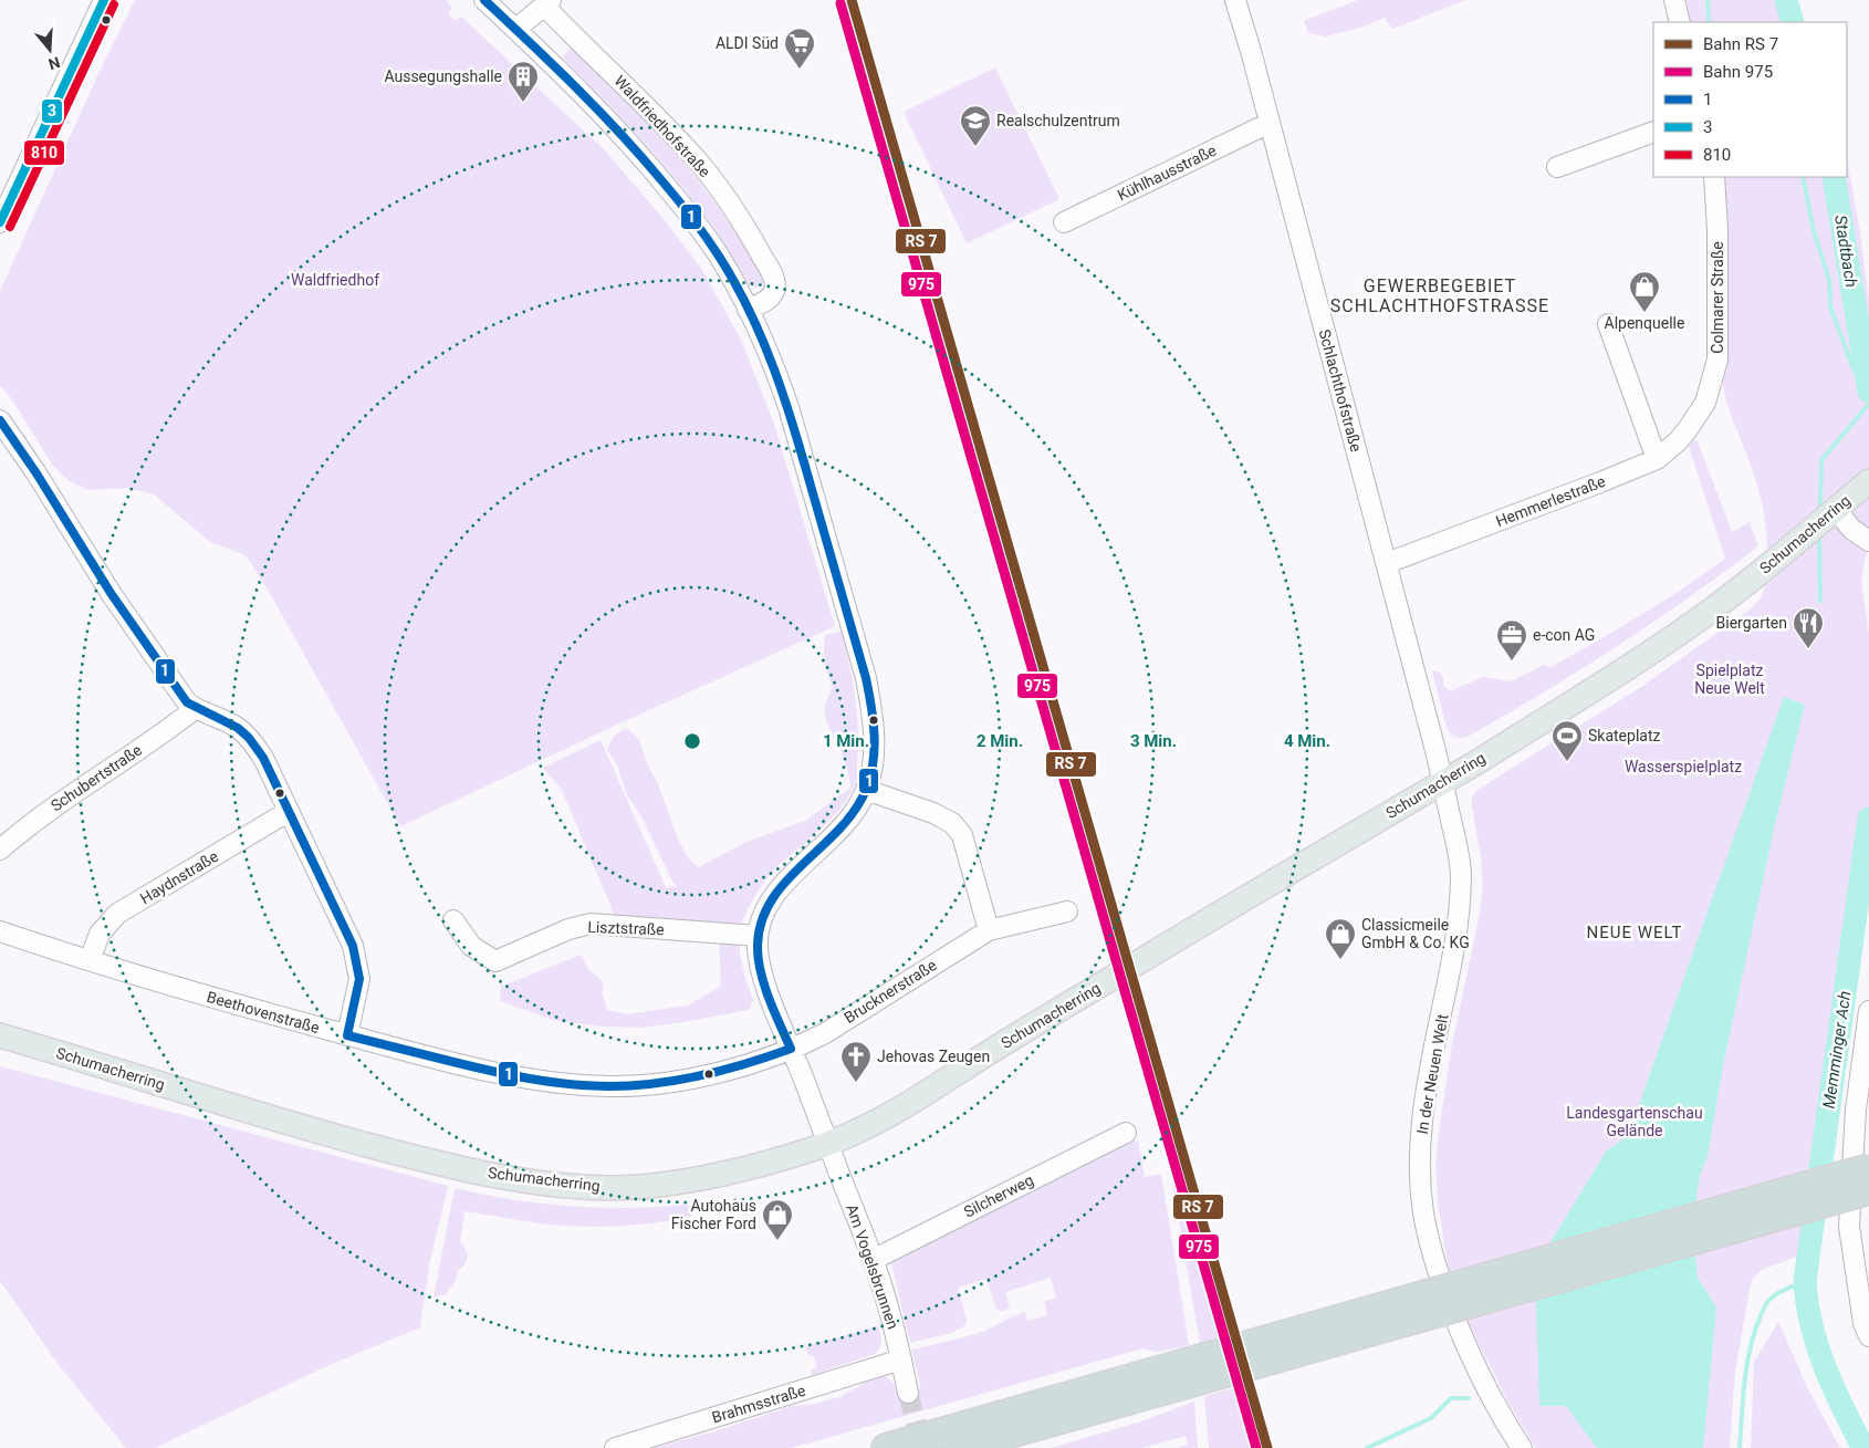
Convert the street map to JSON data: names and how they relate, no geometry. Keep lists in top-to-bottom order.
{
  "streets": {
    "main road": ["Schumacherring"],
    "street": [
      "Waldfriedhofstraße",
      "Kühlhausstraße",
      "Colmarer Straße",
      "Schlachthofstraße",
      "Hemmerlestraße",
      "Schubertstraße",
      "Haydnstraße",
      "Lisztstraße",
      "Brucknerstraße",
      "Beethovenstraße",
      "In der Neuen Welt",
      "Silcherweg",
      "Am Vogelsbrunnen",
      "Brahmsstraße"
    ]
  },
  "crossings": [
    ["Kühlhausstraße", "Schlachthofstraße"],
    ["Colmarer Straße", "Hemmerlestraße"],
    ["Schlachthofstraße", "Hemmerlestraße"],
    ["Schlachthofstraße", "Schumacherring"],
    ["Schlachthofstraße", "In der Neuen Welt"],
    ["Schumacherring", "In der Neuen Welt"],
    ["Schumacherring", "Am Vogelsbrunnen"],
    ["Haydnstraße", "Beethovenstraße"],
    ["Brucknerstraße", "Beethovenstraße"],
    ["Silcherweg", "Am Vogelsbrunnen"],
    ["Am Vogelsbrunnen", "Brahmsstraße"]
  ],
  "districts": ["GEWERBEGEBIET SCHLACHTHOFSTRASSE", "NEUE WELT"],
  "water": ["Stadtbach", "Memminger Ach"],
  "parks": [
    "Waldfriedhof",
    "Spielplatz Neue Welt",
    "Wasserspielplatz",
    "Landesgartenschau Gelände"
  ],
  "places": {
    "supermarket": ["ALDI Süd"],
    "building": ["Aussegungshalle"],
    "school or university": ["Realschulzentrum"],
    "shop": ["Alpenquelle", "Classicmeile GmbH & Co. KG", "Autohaus Fischer Ford"],
    "restaurant": ["Biergarten"],
    "office": ["e-con AG"],
    "sports": ["Skateplatz"],
    "church": ["Jehovas Zeugen"]
  },
  "lines": [
    "transit line 1",
    "transit line 3",
    "rail line 975",
    "transit line 810"
  ],
  "legend": [
    "Bahn RS 7",
    "Bahn 975",
    "1",
    "3",
    "810"
  ],
  "north": "bottom",
  "rings": [
    "1 Min.",
    "2 Min.",
    "3 Min.",
    "4 Min."
  ]
}
